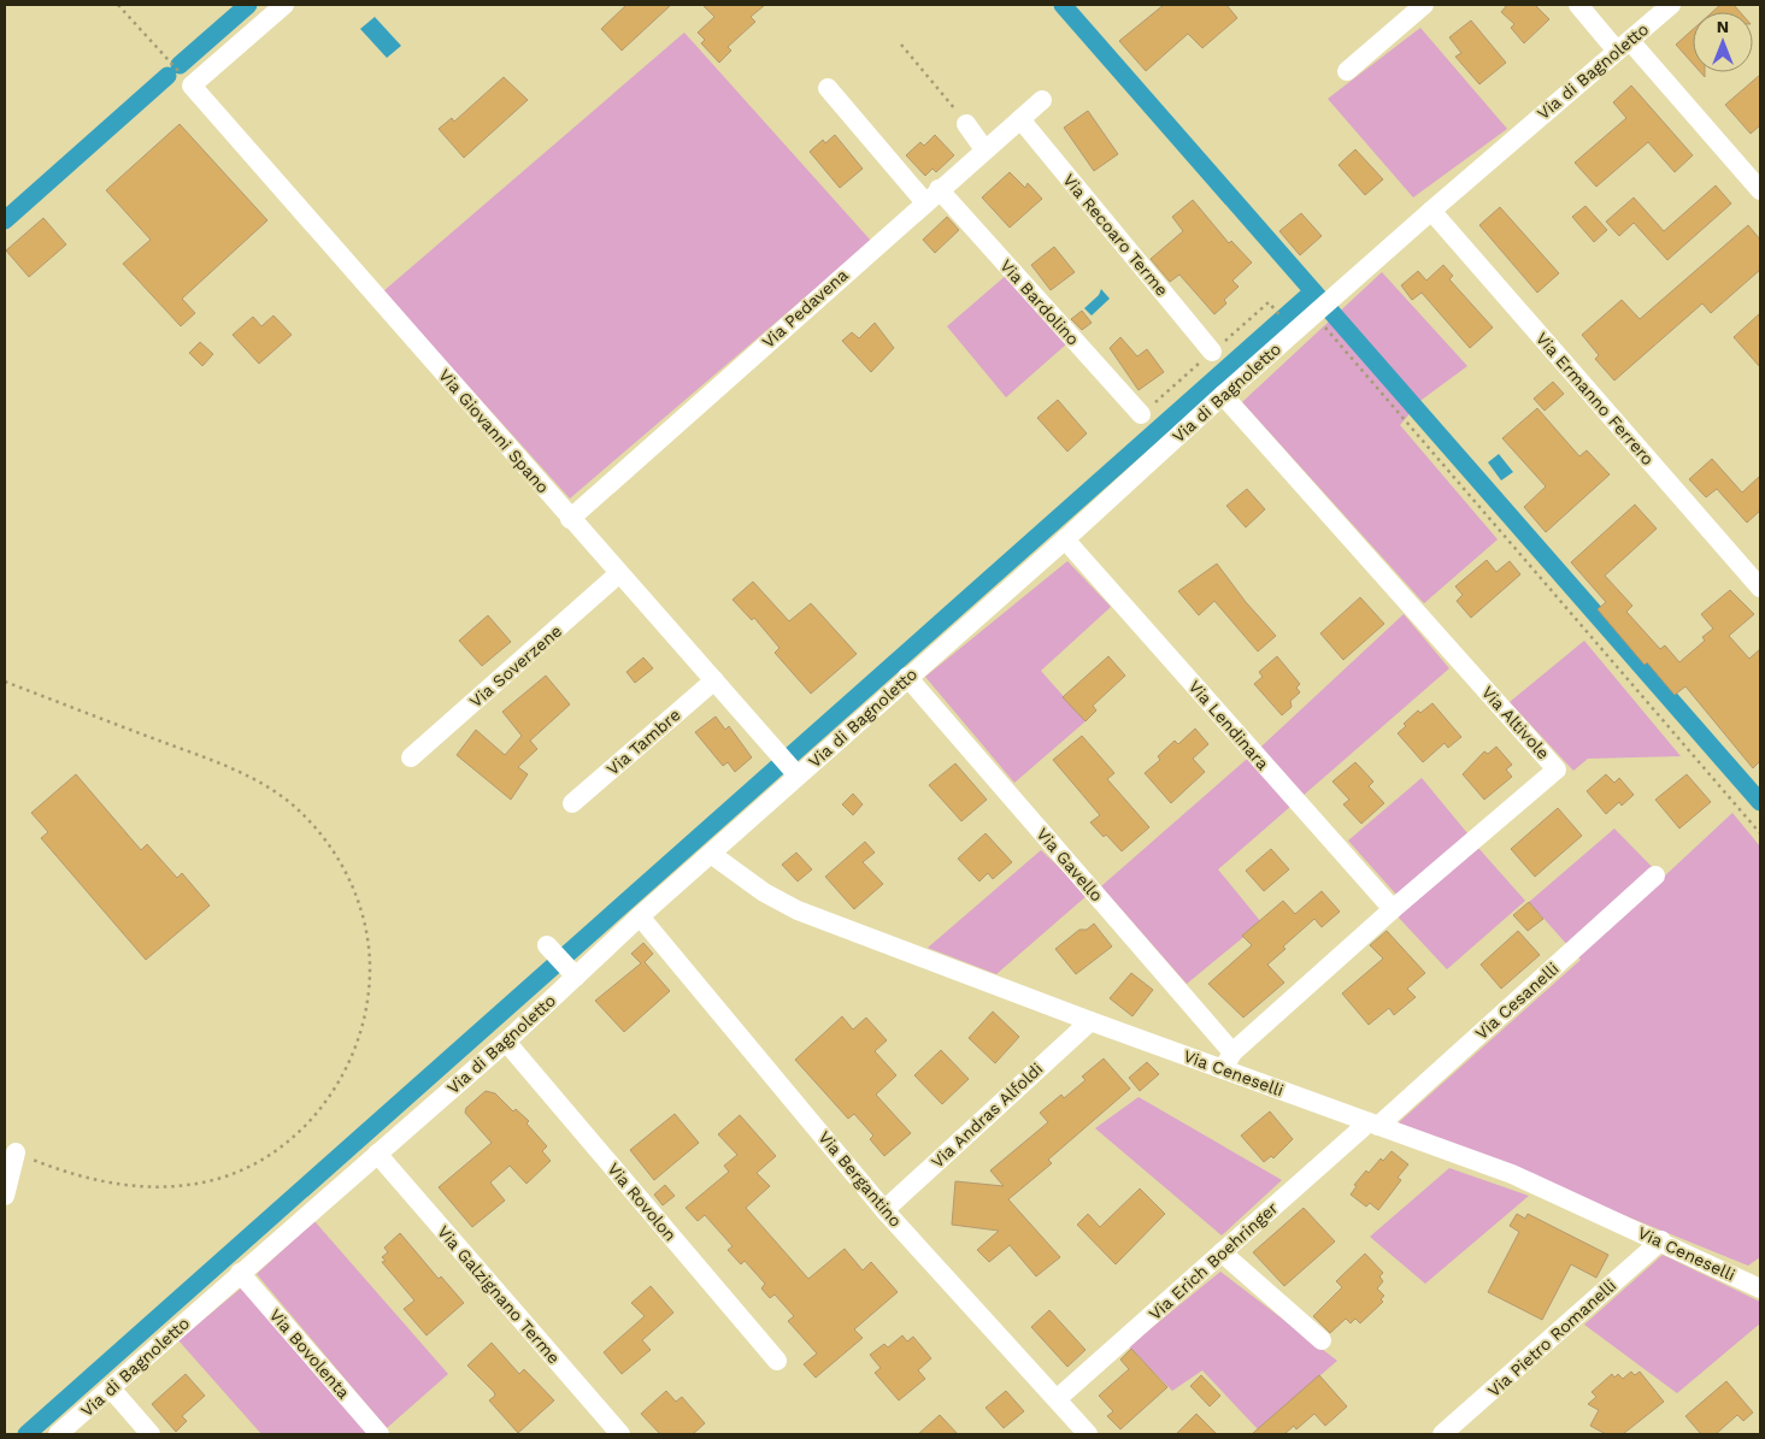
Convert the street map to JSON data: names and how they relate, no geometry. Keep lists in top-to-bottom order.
{
  "streets": {
    "street": [
      "Via di Bagnoletto",
      "Via Recoaro Terme",
      "Via Bardolino",
      "Via Pedavena",
      "Via Ermanno Ferrero",
      "Via Giovanni Spano",
      "Via Soverzene",
      "Via Altivole",
      "Via Lendinara",
      "Via Tambre",
      "Via Gavello",
      "Via Cesanelli",
      "Via Ceneselli",
      "Via Andras Alfoldi",
      "Via Bergantino",
      "Via Rovolon",
      "Via Erich Boehringer",
      "Via Galzignano Terme",
      "Via Pietro Romanelli",
      "Via Bovolenta"
    ]
  },
  "crossings": [
    ["Via di Bagnoletto", "Via Ermanno Ferrero"],
    ["Via di Bagnoletto", "Via Giovanni Spano"],
    ["Via di Bagnoletto", "Via Altivole"],
    ["Via di Bagnoletto", "Via Lendinara"],
    ["Via di Bagnoletto", "Via Gavello"],
    ["Via di Bagnoletto", "Via Ceneselli"],
    ["Via di Bagnoletto", "Via Bergantino"],
    ["Via di Bagnoletto", "Via Rovolon"],
    ["Via di Bagnoletto", "Via Galzignano Terme"],
    ["Via di Bagnoletto", "Via Bovolenta"],
    ["Via Recoaro Terme", "Via Pedavena"],
    ["Via Bardolino", "Via Pedavena"],
    ["Via Pedavena", "Via Giovanni Spano"],
    ["Via Giovanni Spano", "Via Soverzene"],
    ["Via Giovanni Spano", "Via Tambre"],
    ["Via Altivole", "Via Lendinara"],
    ["Via Altivole", "Via Gavello"],
    ["Via Altivole", "Via Ceneselli"],
    ["Via Gavello", "Via Ceneselli"],
    ["Via Cesanelli", "Via Ceneselli"],
    ["Via Cesanelli", "Via Erich Boehringer"],
    ["Via Ceneselli", "Via Andras Alfoldi"],
    ["Via Ceneselli", "Via Erich Boehringer"],
    ["Via Ceneselli", "Via Pietro Romanelli"],
    ["Via Andras Alfoldi", "Via Bergantino"],
    ["Via Bergantino", "Via Erich Boehringer"]
  ],
  "north": "top"
}
